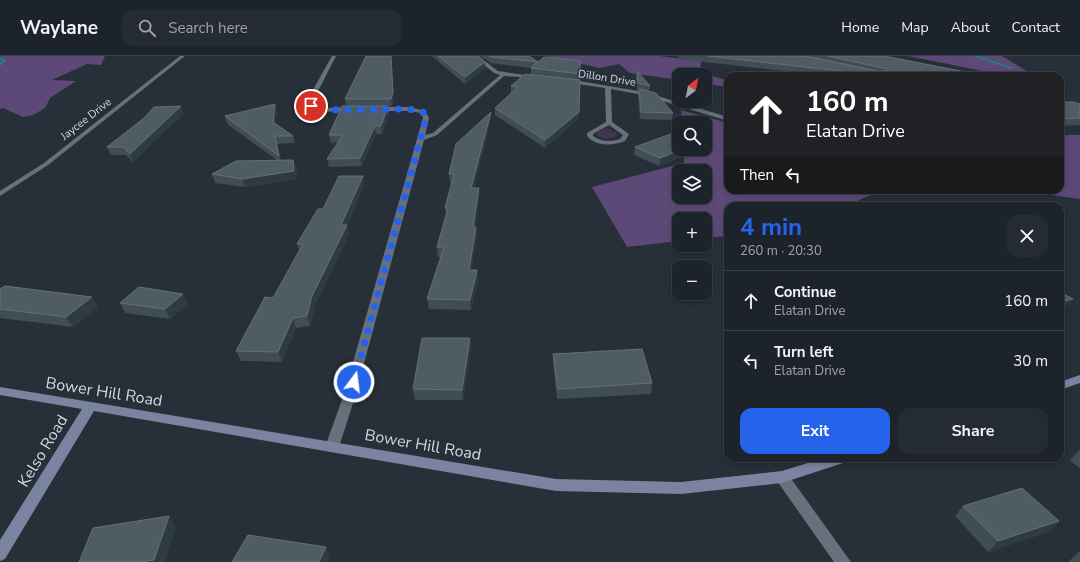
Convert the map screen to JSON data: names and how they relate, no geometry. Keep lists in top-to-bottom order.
{
  "streets": {
    "main road": ["Bower Hill Road", "Kelso Road"],
    "street": ["Dillon Drive", "Jaycee Drive"]
  },
  "crossings": [
    ["Bower Hill Road", "Kelso Road"]
  ],
  "north": "top right",
  "page": {
    "header": "Waylane",
    "search": "Search here",
    "nav": [
      "Home",
      "Map",
      "About",
      "Contact"
    ],
    "map_buttons": ["+", "−"],
    "turn": ["160 m", "Elatan Drive"],
    "then": "Then",
    "heading": ["4 min", "260 m · 20:30"],
    "list": [
      {
        "name": "Continue",
        "note": "Elatan Drive",
        "value": "160 m"
      },
      {
        "name": "Turn left",
        "note": "Elatan Drive",
        "value": "30 m"
      }
    ],
    "buttons": ["Exit", "Share"]
  }
}
